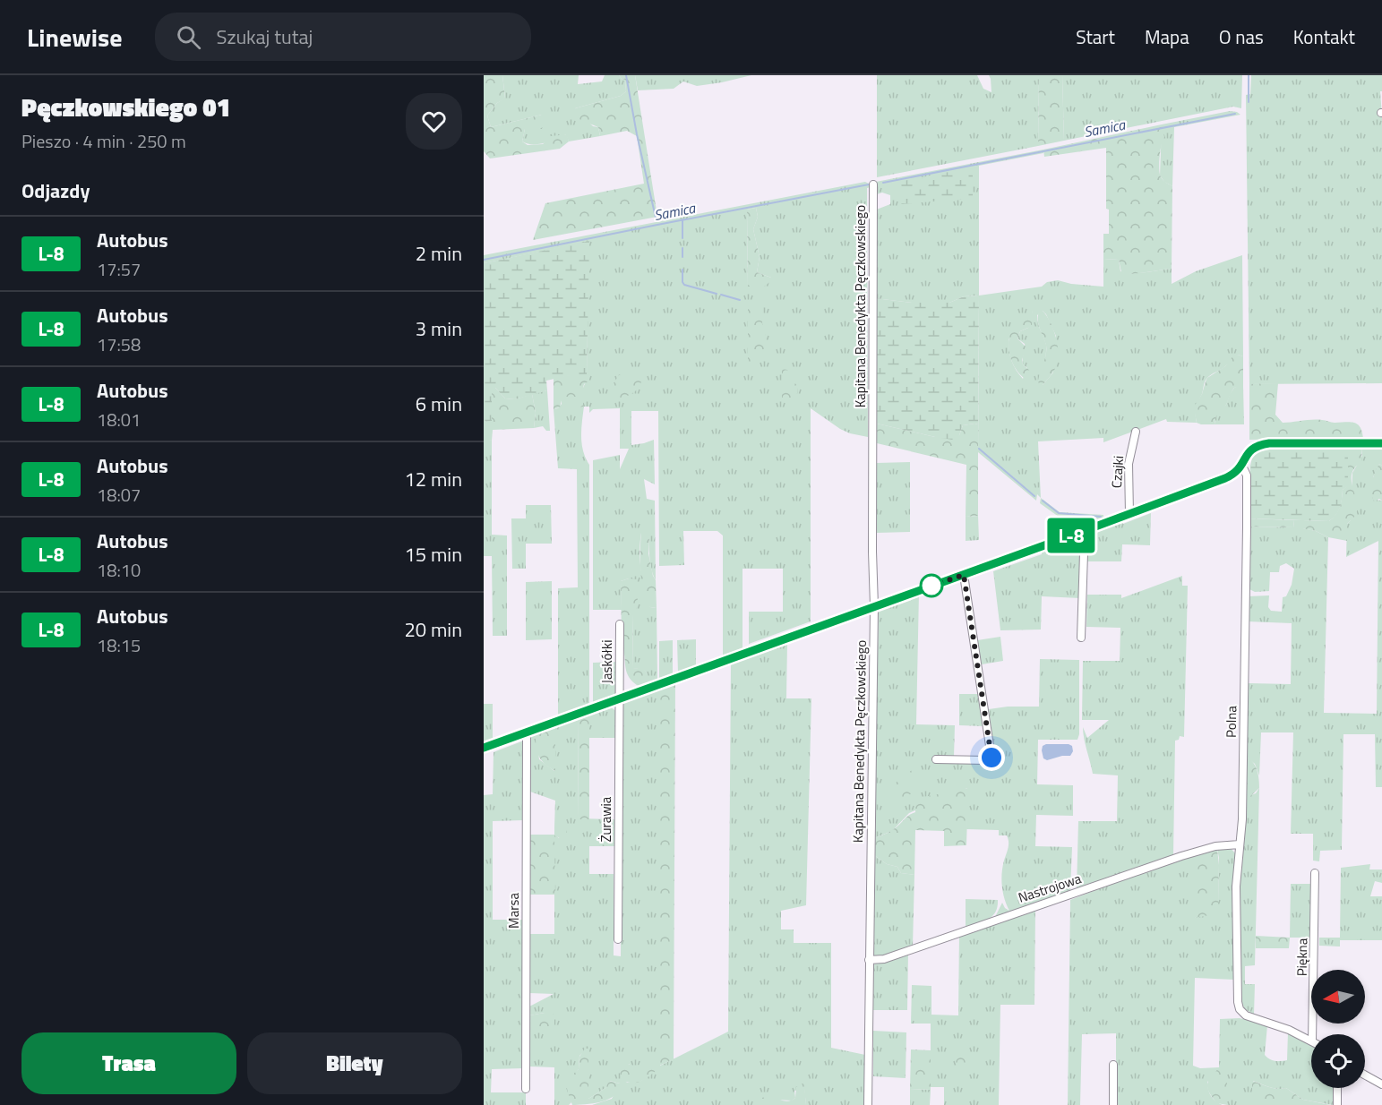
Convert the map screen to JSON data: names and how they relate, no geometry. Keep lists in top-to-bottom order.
{
  "streets": {
    "street": [
      "Kapitana Benedykta Pęczkowskiego",
      "Czajki",
      "Jaskółki",
      "Polna",
      "Żurawia",
      "Nastrojowa",
      "Marsa",
      "Piękna"
    ]
  },
  "crossings": [
    ["Kapitana Benedykta Pęczkowskiego", "Nastrojowa"],
    ["Jaskółki", "Żurawia"],
    ["Polna", "Nastrojowa"]
  ],
  "water": ["Samica"],
  "lines": ["bus line L-8"],
  "north": "left",
  "page": {
    "header": "Linewise",
    "search": "Szukaj tutaj",
    "nav": [
      "Start",
      "Mapa",
      "O nas",
      "Kontakt"
    ],
    "heading": [
      ["Pęczkowskiego 01", "Pieszo · 4 min · 250 m"],
      "Odjazdy"
    ],
    "on_map": "L-8",
    "list": [
      {
        "mark": "L-8",
        "name": "Autobus",
        "note": "17:57",
        "value": "2 min"
      },
      {
        "mark": "L-8",
        "name": "Autobus",
        "note": "17:58",
        "value": "3 min"
      },
      {
        "mark": "L-8",
        "name": "Autobus",
        "note": "18:01",
        "value": "6 min"
      },
      {
        "mark": "L-8",
        "name": "Autobus",
        "note": "18:07",
        "value": "12 min"
      },
      {
        "mark": "L-8",
        "name": "Autobus",
        "note": "18:10",
        "value": "15 min"
      },
      {
        "mark": "L-8",
        "name": "Autobus",
        "note": "18:15",
        "value": "20 min"
      }
    ],
    "buttons": ["Trasa", "Bilety"]
  }
}
